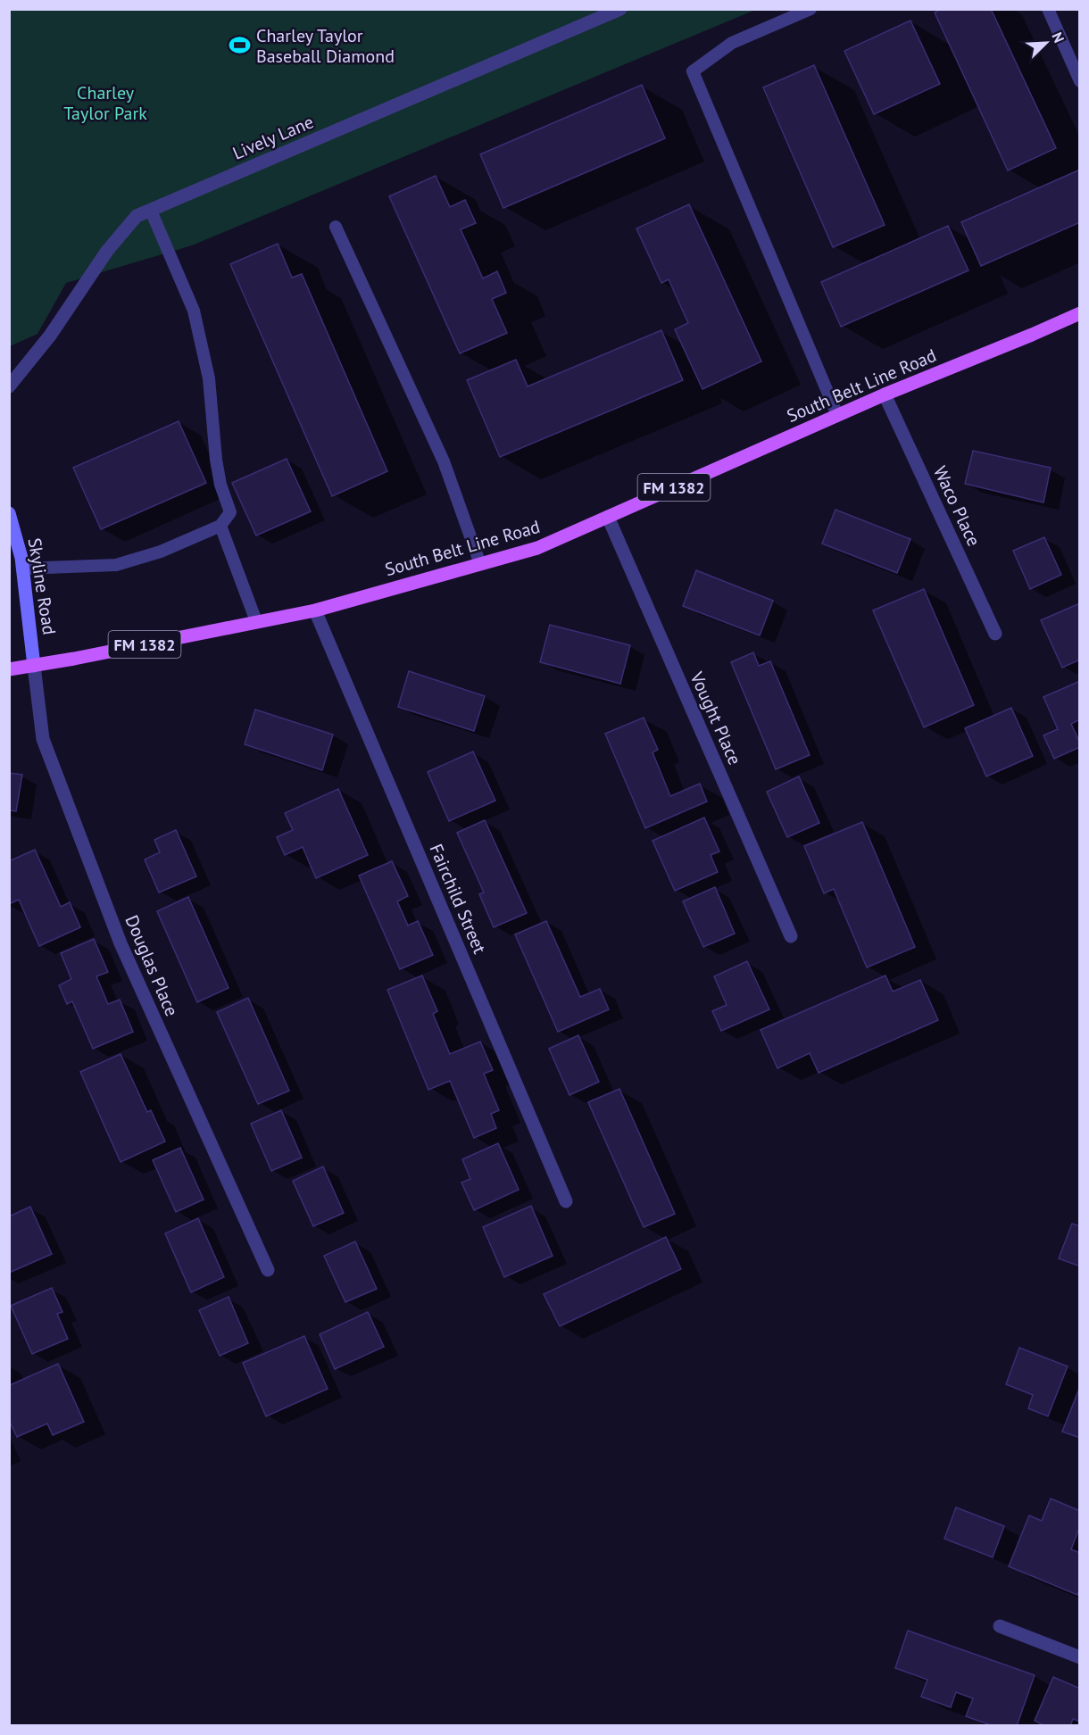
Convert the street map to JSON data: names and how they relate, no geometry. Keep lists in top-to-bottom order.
{
  "streets": {
    "main road": ["South Belt Line Road", "FM 1382"],
    "street": [
      "Lively Lane",
      "Waco Place",
      "Skyline Road",
      "Vought Place",
      "Fairchild Street",
      "Douglas Place"
    ]
  },
  "crossings": [
    ["South Belt Line Road", "Waco Place"],
    ["South Belt Line Road", "Skyline Road"],
    ["South Belt Line Road", "Vought Place"],
    ["South Belt Line Road", "Fairchild Street"],
    ["South Belt Line Road", "Douglas Place"],
    ["Skyline Road", "Douglas Place"]
  ],
  "parks": ["Charley Taylor Park"],
  "places": {
    "sports": ["Charley Taylor Baseball Diamond"]
  },
  "north": "top right"
}
